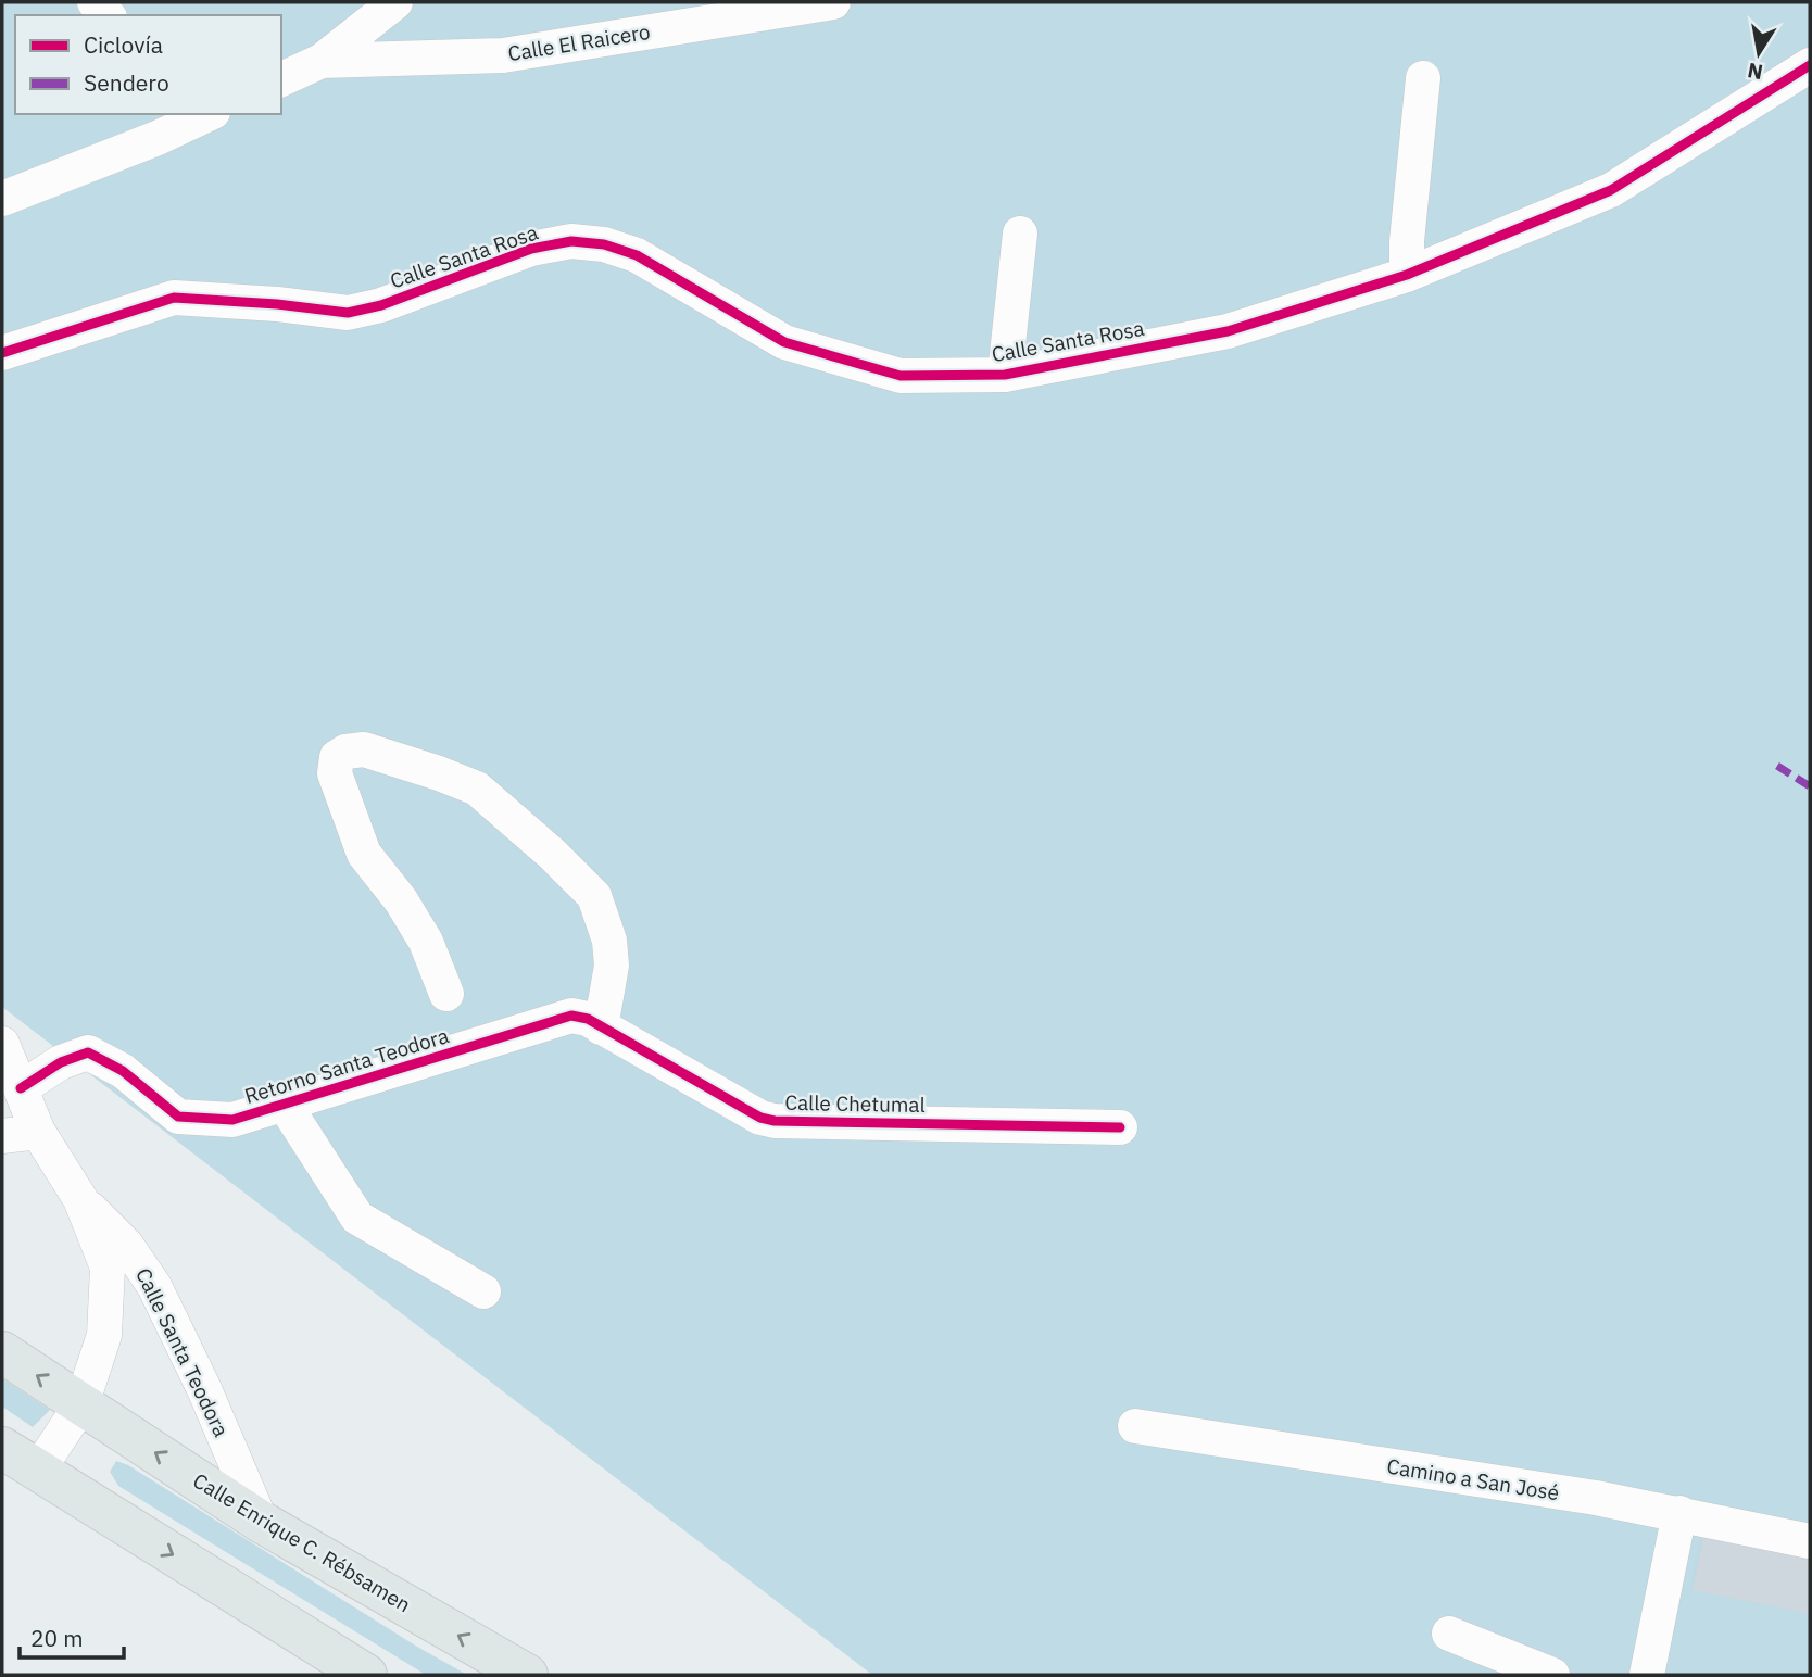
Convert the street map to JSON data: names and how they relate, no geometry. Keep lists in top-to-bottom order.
{
  "streets": {
    "main road": ["Calle Enrique C. Rébsamen"],
    "street": [
      "Calle El Raicero",
      "Calle Santa Rosa",
      "Retorno Santa Teodora",
      "Calle Chetumal",
      "Calle Santa Teodora",
      "Camino a San José"
    ]
  },
  "crossings": [
    ["Retorno Santa Teodora", "Calle Chetumal"],
    ["Retorno Santa Teodora", "Calle Santa Teodora"],
    ["Calle Santa Teodora", "Calle Enrique C. Rébsamen"]
  ],
  "legend": ["Ciclovía", "Sendero"],
  "scale_bar": "20 m",
  "north": "bottom"
}
